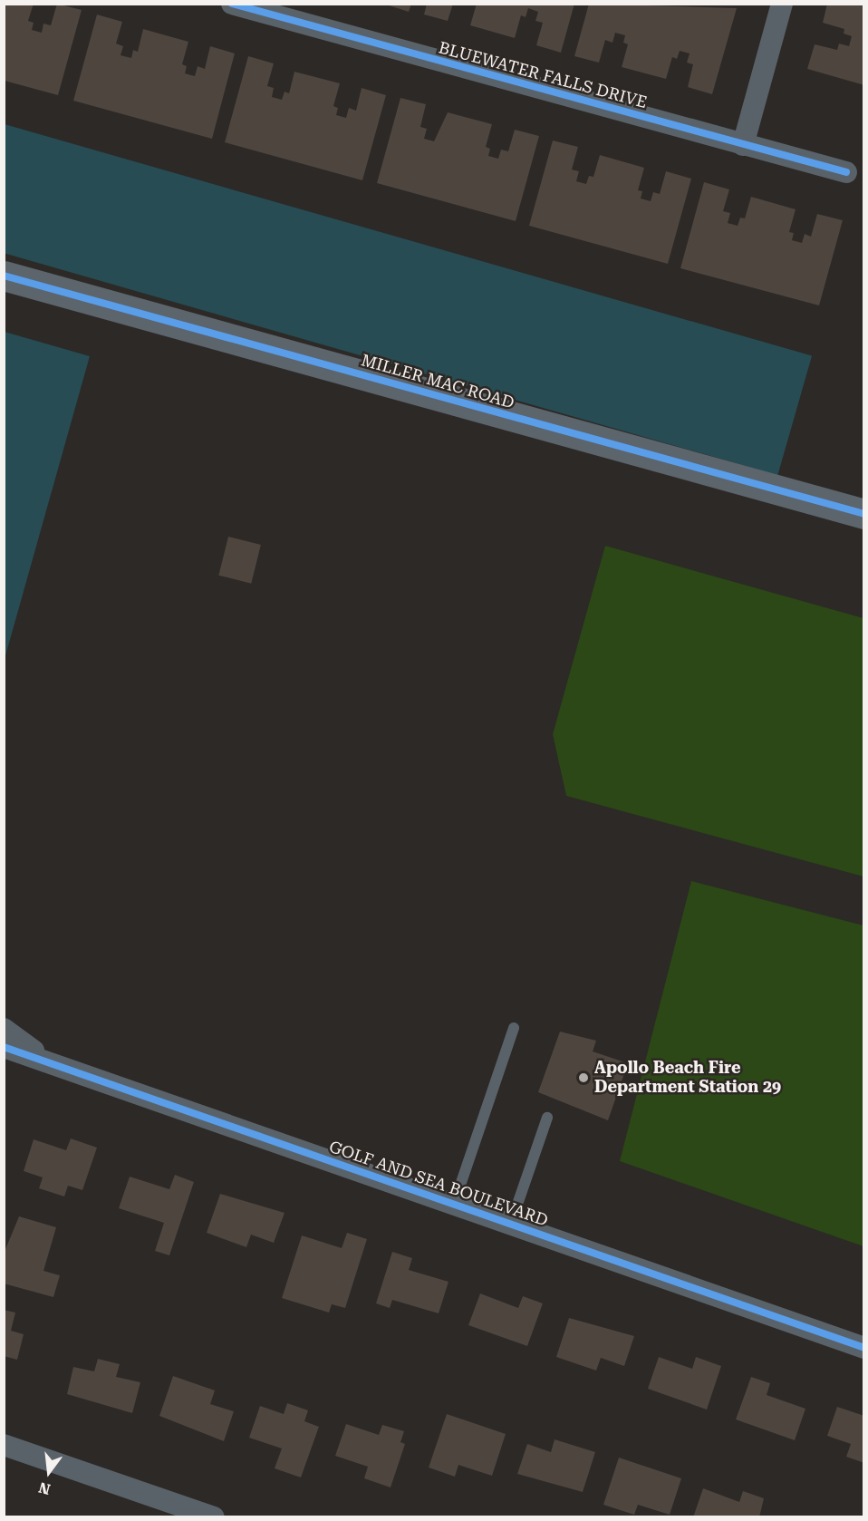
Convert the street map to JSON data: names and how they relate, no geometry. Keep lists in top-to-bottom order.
{
  "streets": {
    "street": ["BLUEWATER FALLS DRIVE", "MILLER MAC ROAD", "GOLF AND SEA BOULEVARD"]
  },
  "places": ["Apollo Beach Fire Department Station 29"],
  "north": "bottom"
}
